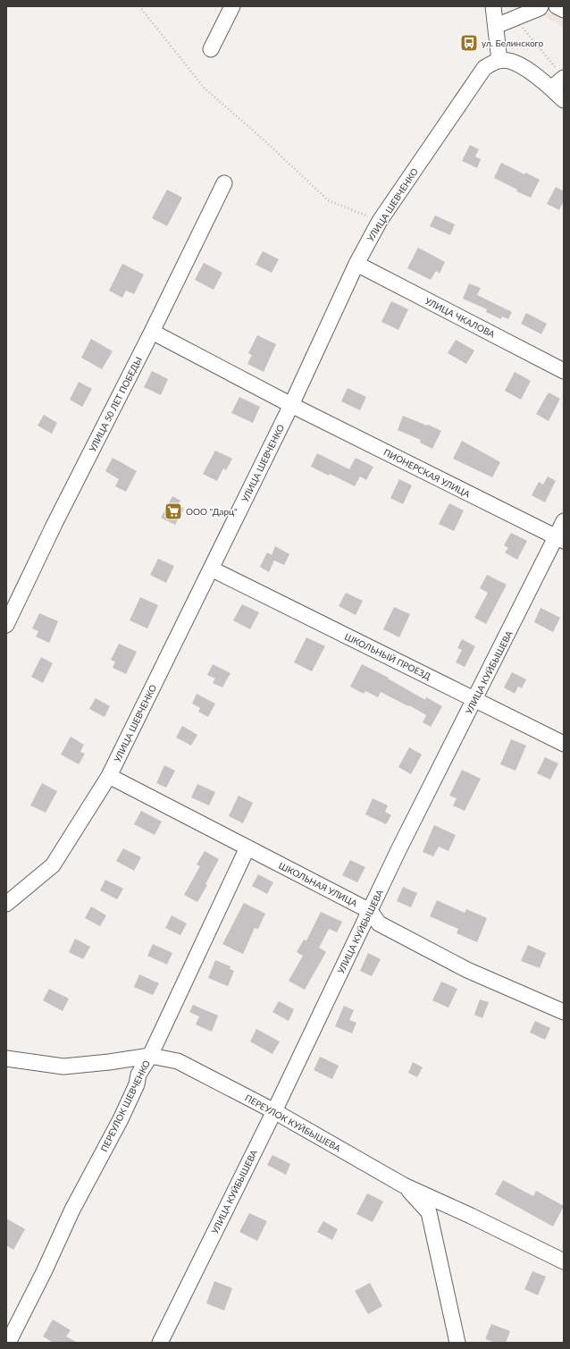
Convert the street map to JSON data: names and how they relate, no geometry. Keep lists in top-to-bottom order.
{
  "streets": {
    "street": [
      "УЛИЦА ШЕВЧЕНКО",
      "УЛИЦА ЧКАЛОВА",
      "УЛИЦА 50 ЛЕТ ПОБЕДЫ",
      "ПИОНЕРСКАЯ УЛИЦА",
      "ШКОЛЬНЫЙ ПРОЕЗД",
      "УЛИЦА КУЙБЫШЕВА",
      "ШКОЛЬНАЯ УЛИЦА",
      "ПЕРЕУЛОК ШЕВЧЕНКО",
      "ПЕРЕУЛОК КУЙБЫШЕВА"
    ]
  },
  "crossings": [
    ["УЛИЦА ШЕВЧЕНКО", "УЛИЦА ЧКАЛОВА"],
    ["УЛИЦА ШЕВЧЕНКО", "ПИОНЕРСКАЯ УЛИЦА"],
    ["УЛИЦА ШЕВЧЕНКО", "ШКОЛЬНЫЙ ПРОЕЗД"],
    ["УЛИЦА ШЕВЧЕНКО", "ШКОЛЬНАЯ УЛИЦА"],
    ["УЛИЦА 50 ЛЕТ ПОБЕДЫ", "ПИОНЕРСКАЯ УЛИЦА"],
    ["ПИОНЕРСКАЯ УЛИЦА", "УЛИЦА КУЙБЫШЕВА"],
    ["ШКОЛЬНЫЙ ПРОЕЗД", "УЛИЦА КУЙБЫШЕВА"],
    ["УЛИЦА КУЙБЫШЕВА", "ШКОЛЬНАЯ УЛИЦА"],
    ["УЛИЦА КУЙБЫШЕВА", "ПЕРЕУЛОК КУЙБЫШЕВА"],
    ["ШКОЛЬНАЯ УЛИЦА", "ПЕРЕУЛОК ШЕВЧЕНКО"],
    ["ПЕРЕУЛОК ШЕВЧЕНКО", "ПЕРЕУЛОК КУЙБЫШЕВА"]
  ],
  "places": {
    "bus stop": ["ул. Белинского"],
    "supermarket": ["ООО \"Дарц\""]
  }
}
